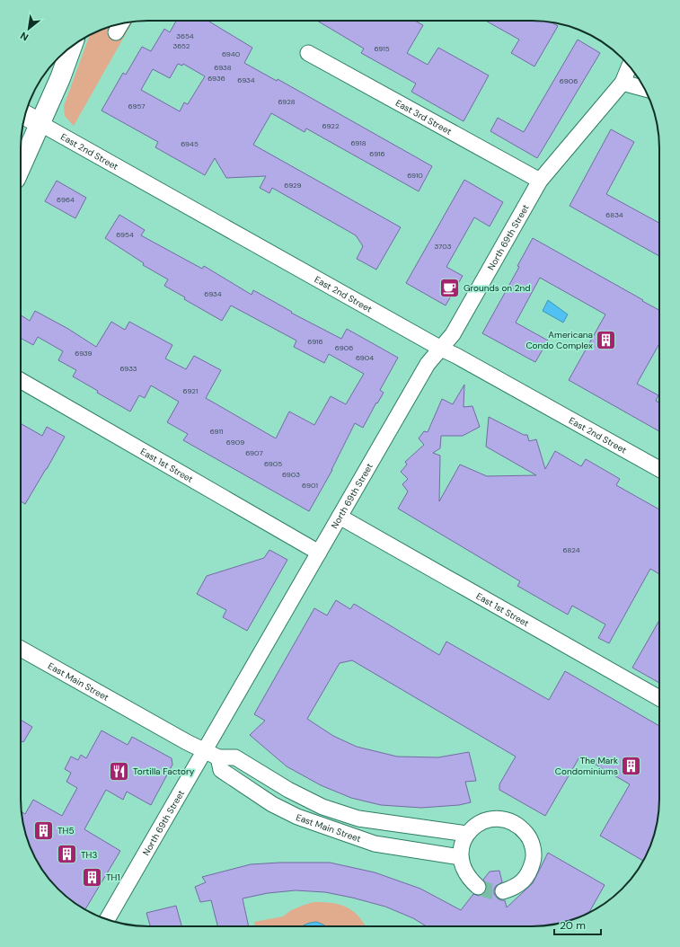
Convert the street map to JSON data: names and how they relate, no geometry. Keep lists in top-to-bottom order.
{
  "streets": {
    "main road": ["East 2nd Street"],
    "street": [
      "East 3rd Street",
      "North 69th Street",
      "East 1st Street",
      "East Main Street"
    ]
  },
  "crossings": [
    ["East 3rd Street", "North 69th Street"],
    ["East 2nd Street", "North 69th Street"],
    ["North 69th Street", "East 1st Street"],
    ["North 69th Street", "East Main Street"]
  ],
  "places": {
    "cafe": ["Grounds on 2nd"],
    "building": [
      "Americana Condo Complex",
      "The Mark Condominiums",
      "TH5",
      "TH3",
      "TH1"
    ],
    "restaurant": ["Tortilla Factory"]
  },
  "house_numbers": [
    "3654",
    "3652",
    "6915",
    "6940",
    "6938",
    "6936",
    "6934",
    "6906",
    "6928",
    "6957",
    "6922",
    "6918",
    "6945",
    "6916",
    "6910",
    "6929",
    "6964",
    "6834",
    "6954",
    "3703",
    "6934",
    "6916",
    "6906",
    "6939",
    "6904",
    "6933",
    "6921",
    "6911",
    "6909",
    "6907",
    "6905",
    "6903",
    "6901",
    "6824"
  ],
  "scale_bar": "20 m",
  "north": "bottom left"
}
